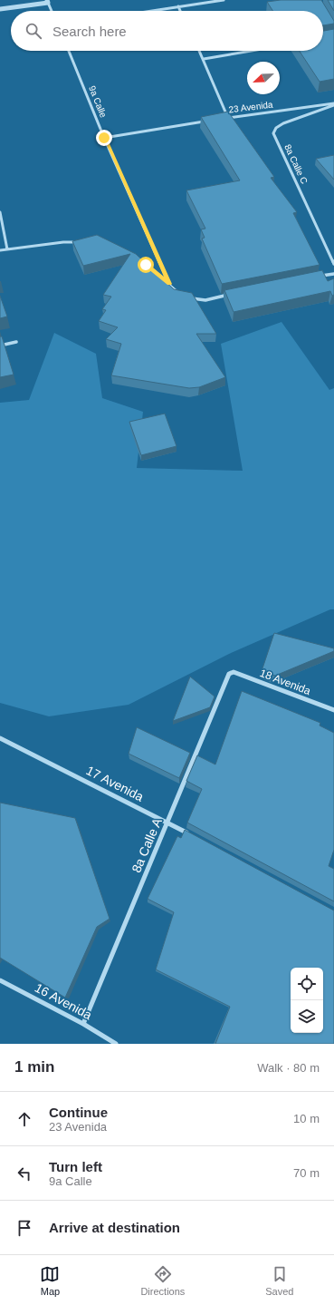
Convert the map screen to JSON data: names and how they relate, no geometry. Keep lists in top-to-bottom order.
{
  "streets": {
    "street": [
      "9a Calle",
      "23 Avenida",
      "8a Calle C",
      "18 Avenida",
      "17 Avenida",
      "8a Calle A",
      "16 Avenida"
    ]
  },
  "crossings": [
    ["23 Avenida", "8a Calle C"],
    ["18 Avenida", "8a Calle A"],
    ["17 Avenida", "8a Calle A"],
    ["8a Calle A", "16 Avenida"]
  ],
  "north": "bottom left",
  "page": {
    "search": "Search here",
    "heading": ["1 min", "Walk · 80 m"],
    "list": [
      ["Continue", "23 Avenida", "10 m"],
      ["Turn left", "9a Calle", "70 m"],
      "Arrive at destination"
    ],
    "nav": ["Map", "Directions", "Saved"]
  }
}
